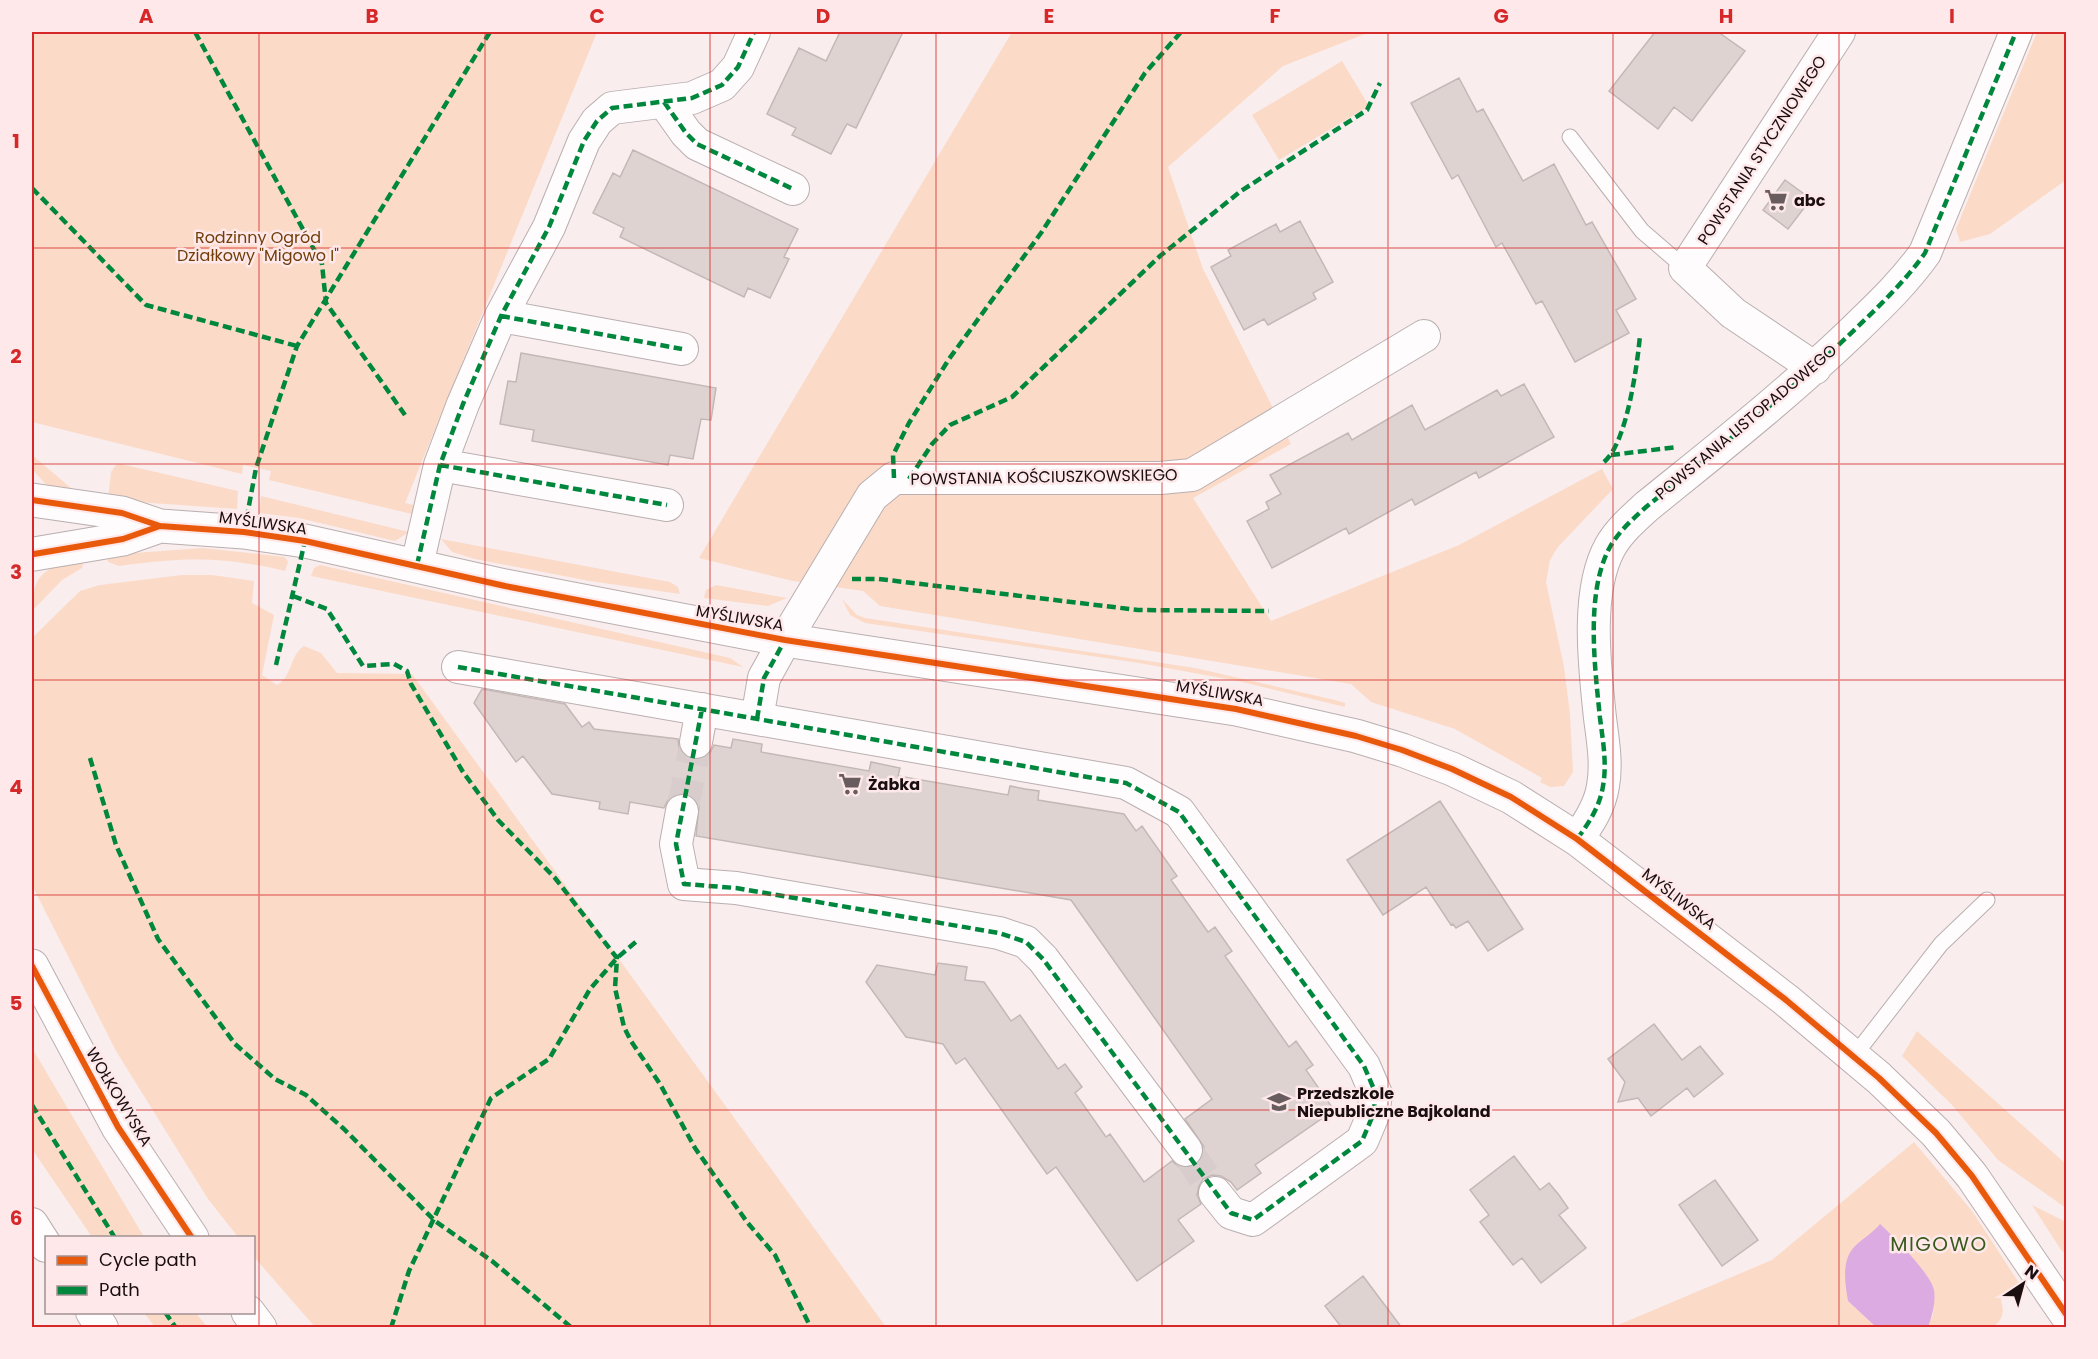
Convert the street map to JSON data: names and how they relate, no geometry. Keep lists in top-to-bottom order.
{
  "streets": {
    "street": [
      "POWSTANIA STYCZNIOWEGO",
      "POWSTANIA LISTOPADOWEGO",
      "POWSTANIA KOŚCIUSZKOWSKIEGO",
      "MYŚLIWSKA",
      "WOŁKOWYSKA"
    ]
  },
  "crossings": [
    ["POWSTANIA LISTOPADOWEGO", "MYŚLIWSKA"],
    ["POWSTANIA KOŚCIUSZKOWSKIEGO", "MYŚLIWSKA"]
  ],
  "districts": ["MIGOWO"],
  "parks": ["Rodzinny Ogród Działkowy \"Migowo I\""],
  "places": {
    "supermarket": ["abc", "Żabka"],
    "school or university": ["Przedszkole Niepubliczne Bajkoland"]
  },
  "legend": ["Cycle path", "Path"],
  "north": "top right",
  "grid": {
    "columns": [
      "A",
      "B",
      "C",
      "D",
      "E",
      "F",
      "G",
      "H",
      "I"
    ],
    "rows": [
      "1",
      "2",
      "3",
      "4",
      "5",
      "6"
    ]
  }
}
